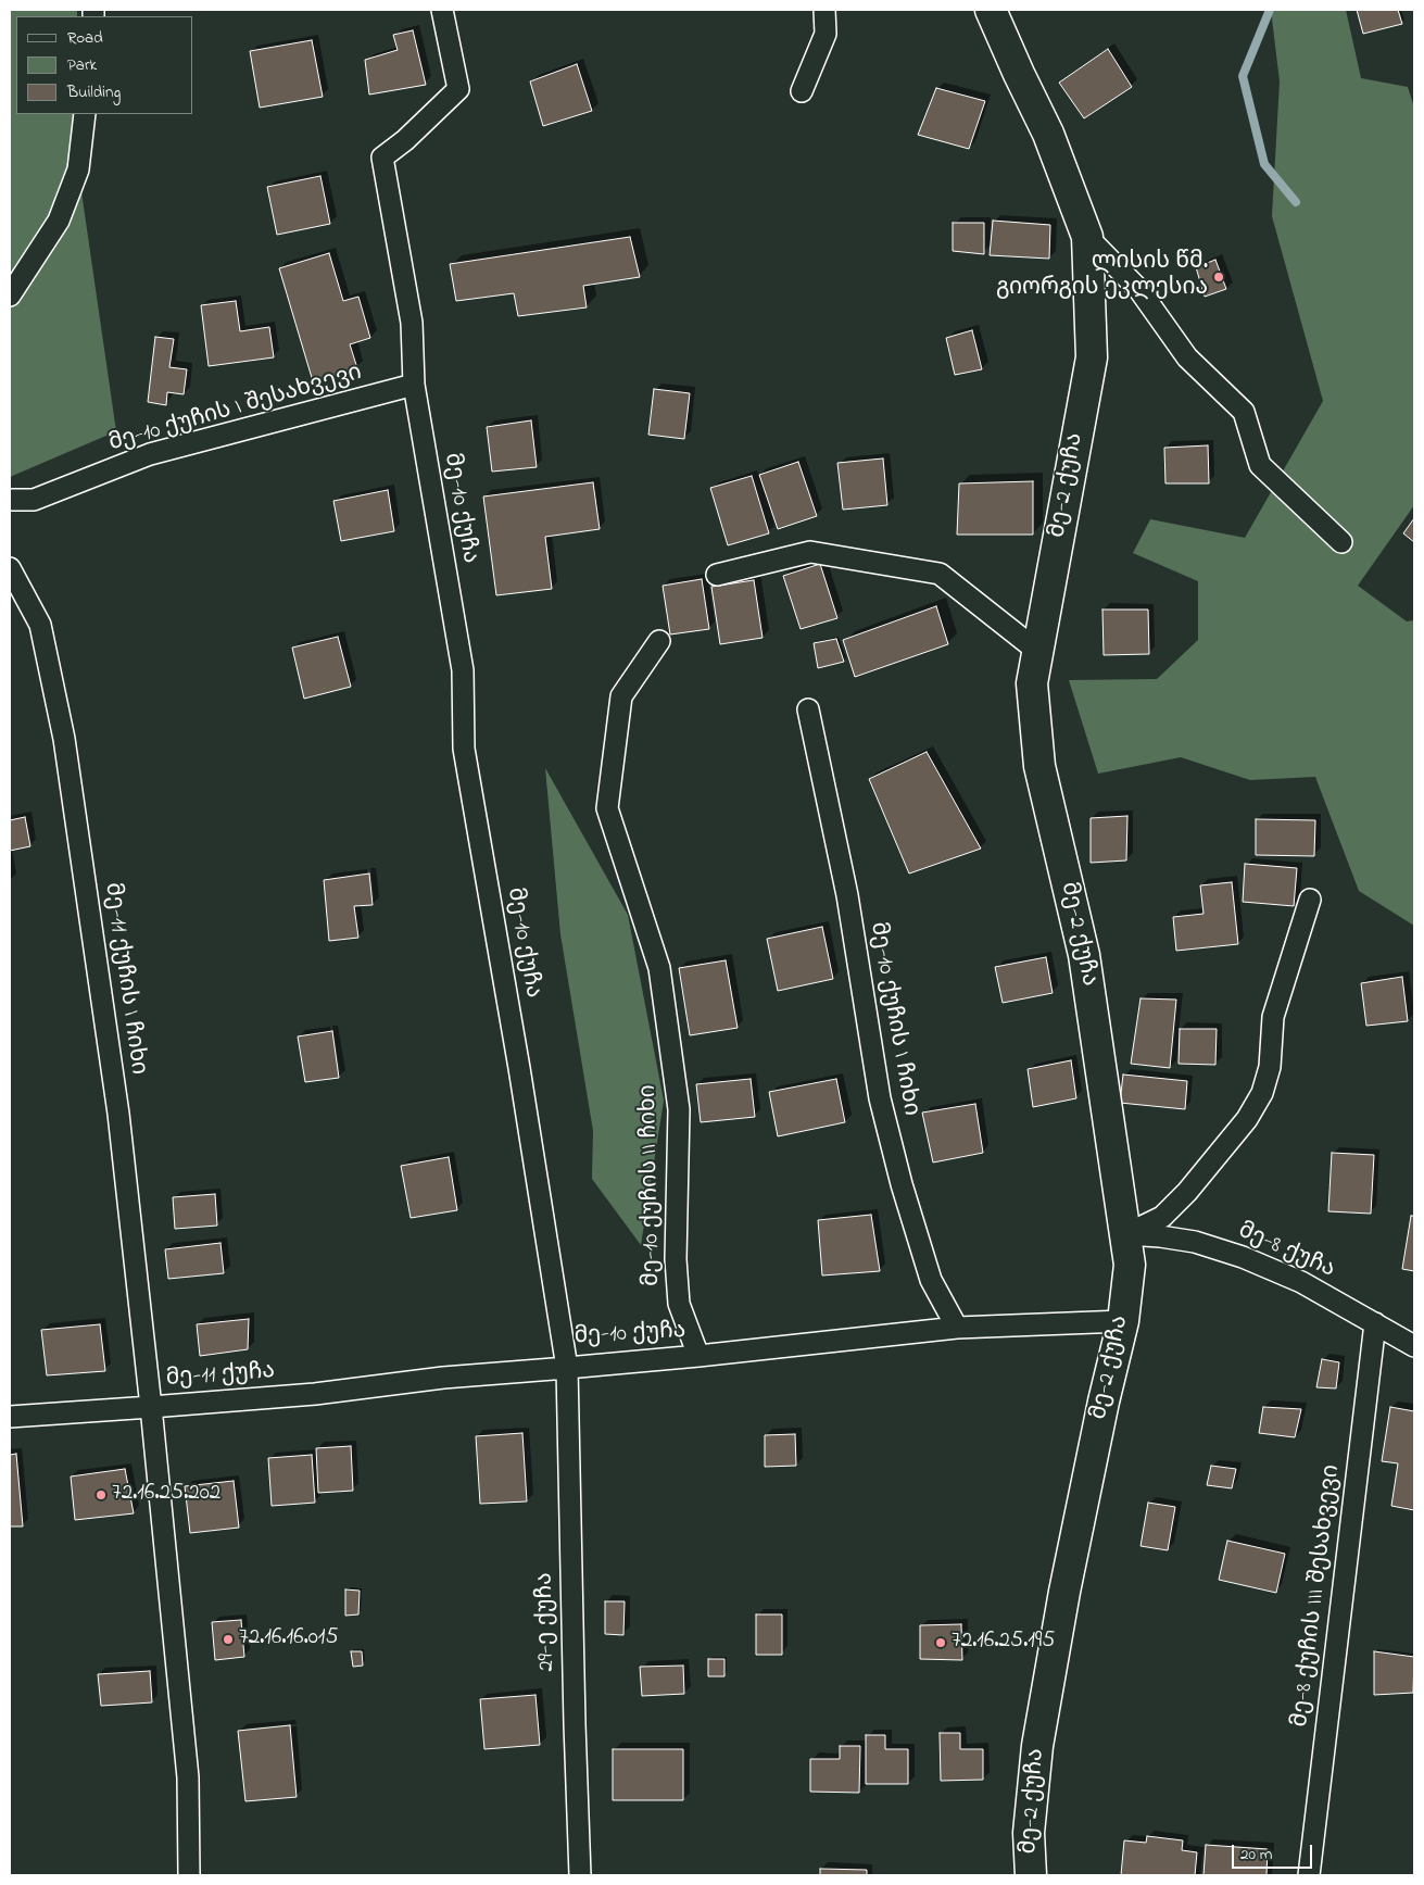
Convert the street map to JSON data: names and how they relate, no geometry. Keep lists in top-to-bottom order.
{
  "streets": {
    "main road": ["მე-2 ქუჩა"],
    "street": [
      "მე-10 ქუჩის I შესახვევი",
      "მე-10 ქუჩა",
      "მე-11 ქუჩის I ჩიხი",
      "მე-10 ქუჩის I ჩიხი",
      "მე-10 ქუჩის II ჩიხი",
      "მე-8 ქუჩა",
      "მე-11 ქუჩა",
      "მე-8 ქუჩის III შესახვევი",
      "29-ე ქუჩა"
    ]
  },
  "crossings": [
    ["მე-10 ქუჩის I შესახვევი", "მე-10 ქუჩა"],
    ["მე-2 ქუჩა", "მე-10 ქუჩა"],
    ["მე-2 ქუჩა", "მე-8 ქუჩა"],
    ["მე-10 ქუჩა", "მე-10 ქუჩის I ჩიხი"],
    ["მე-10 ქუჩა", "მე-10 ქუჩის II ჩიხი"],
    ["მე-10 ქუჩა", "მე-11 ქუჩა"],
    ["მე-10 ქუჩა", "29-ე ქუჩა"],
    ["მე-11 ქუჩის I ჩიხი", "მე-11 ქუჩა"],
    ["მე-8 ქუჩა", "მე-8 ქუჩის III შესახვევი"],
    ["მე-11 ქუჩა", "29-ე ქუჩა"]
  ],
  "places": [
    "ლისის წმ. გიორგის ეკლესია",
    "72.16.25.202",
    "72.16.16.015",
    "72.16.25.195"
  ],
  "legend": ["Road", "Park", "Building"],
  "scale_bar": "20 m"
}
